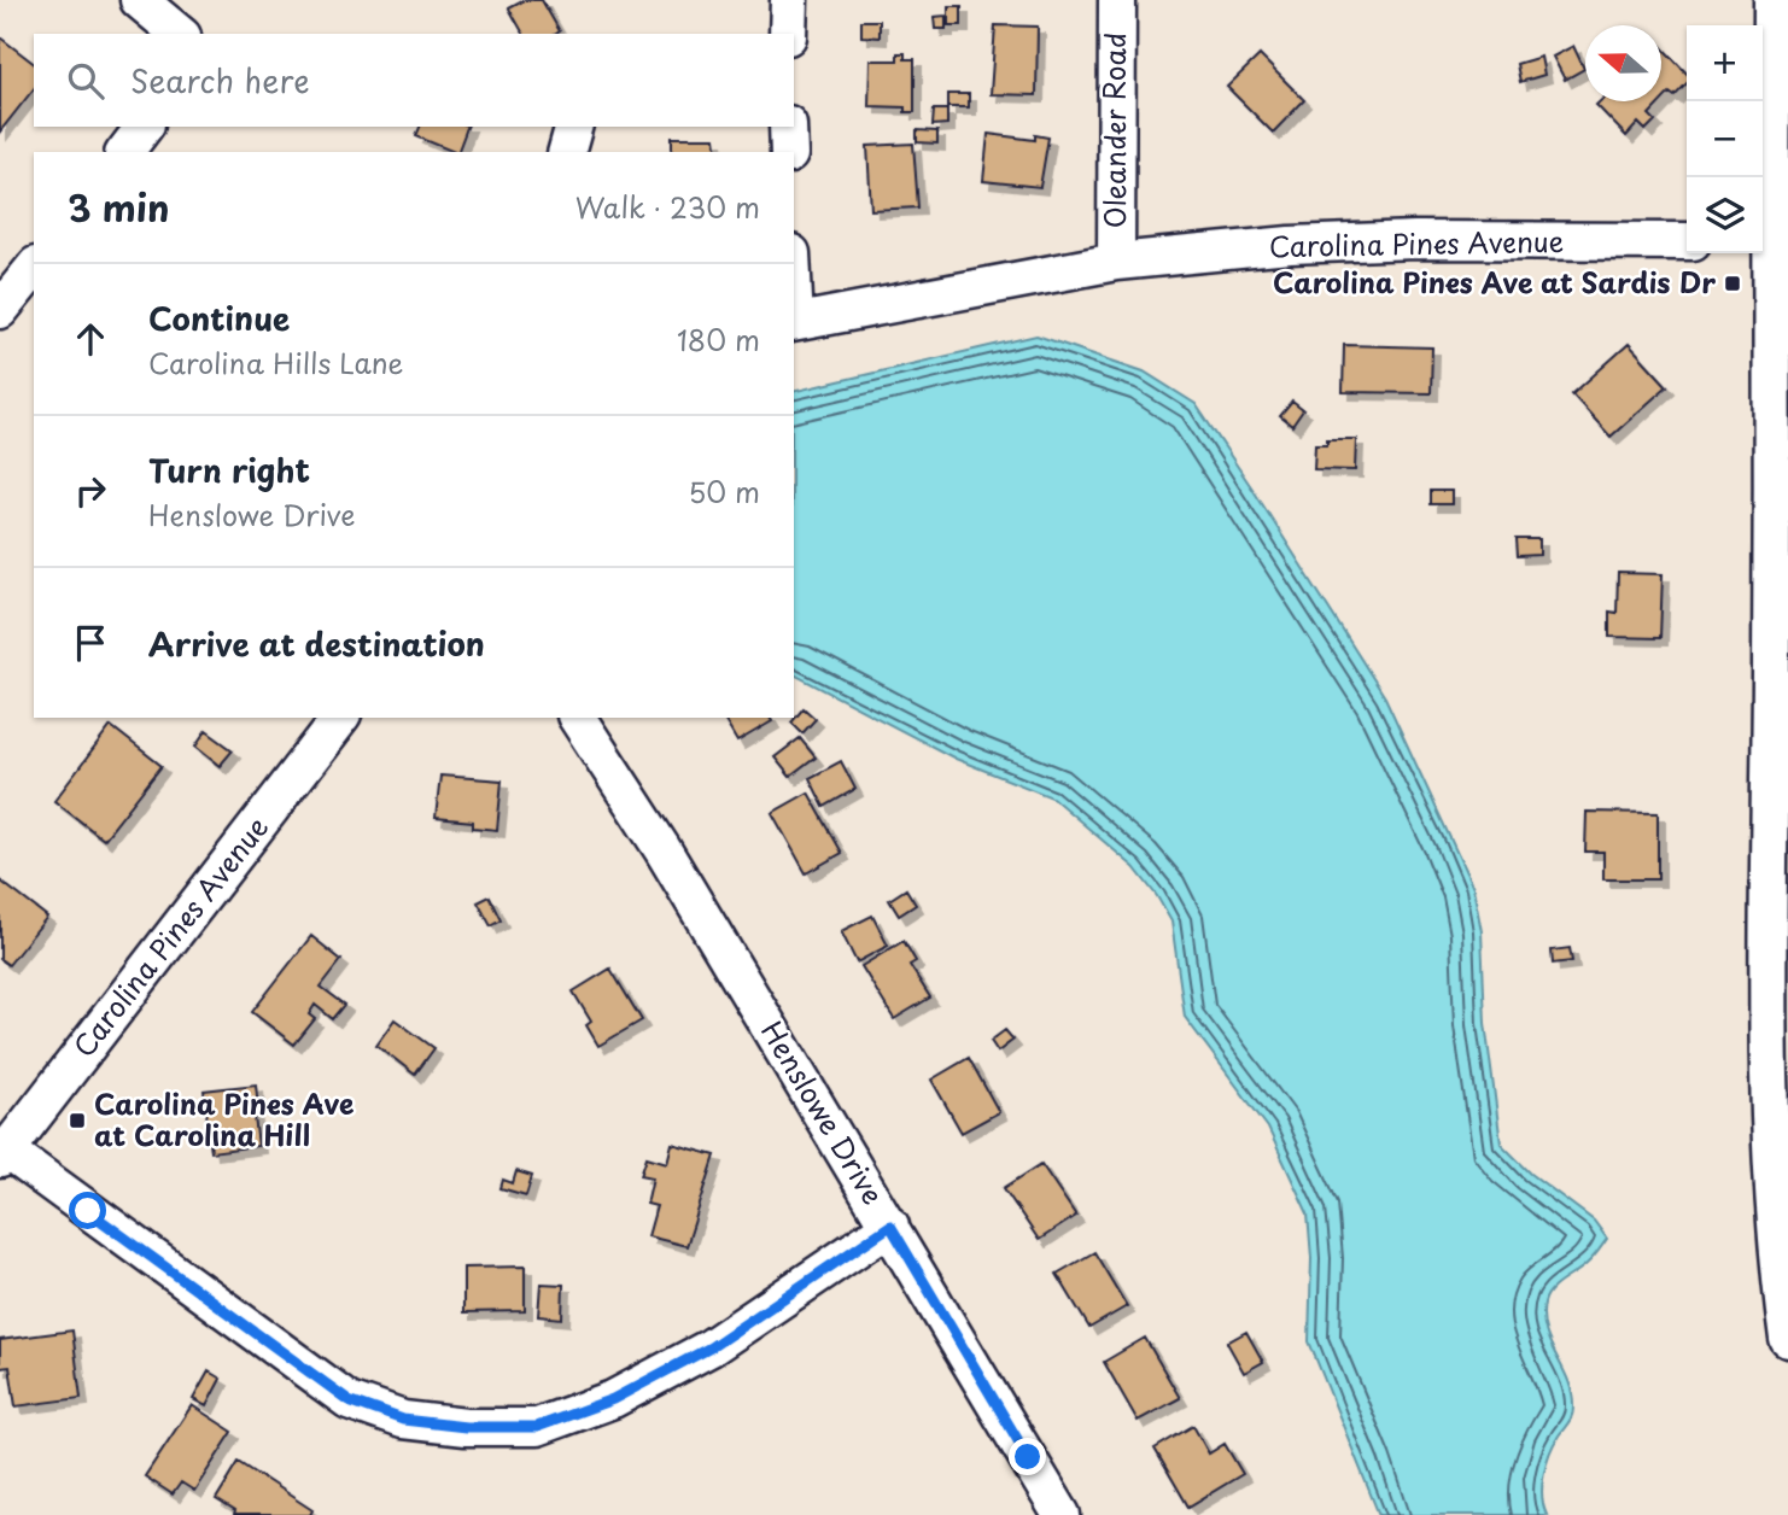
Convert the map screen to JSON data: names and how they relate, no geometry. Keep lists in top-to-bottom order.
{
  "streets": {
    "street": ["Oleander Road", "Carolina Pines Avenue", "Henslowe Drive"]
  },
  "crossings": [
    ["Oleander Road", "Carolina Pines Avenue"]
  ],
  "places": {
    "transit": ["Carolina Pines Ave at Sardis Dr", "Carolina Pines Ave at Carolina Hill"]
  },
  "north": "left",
  "page": {
    "map_buttons": ["+", "−"],
    "search": "Search here",
    "heading": ["3 min", "Walk · 230 m"],
    "list": [
      ["Continue", "Carolina Hills Lane", "180 m"],
      ["Turn right", "Henslowe Drive", "50 m"],
      "Arrive at destination"
    ]
  }
}
